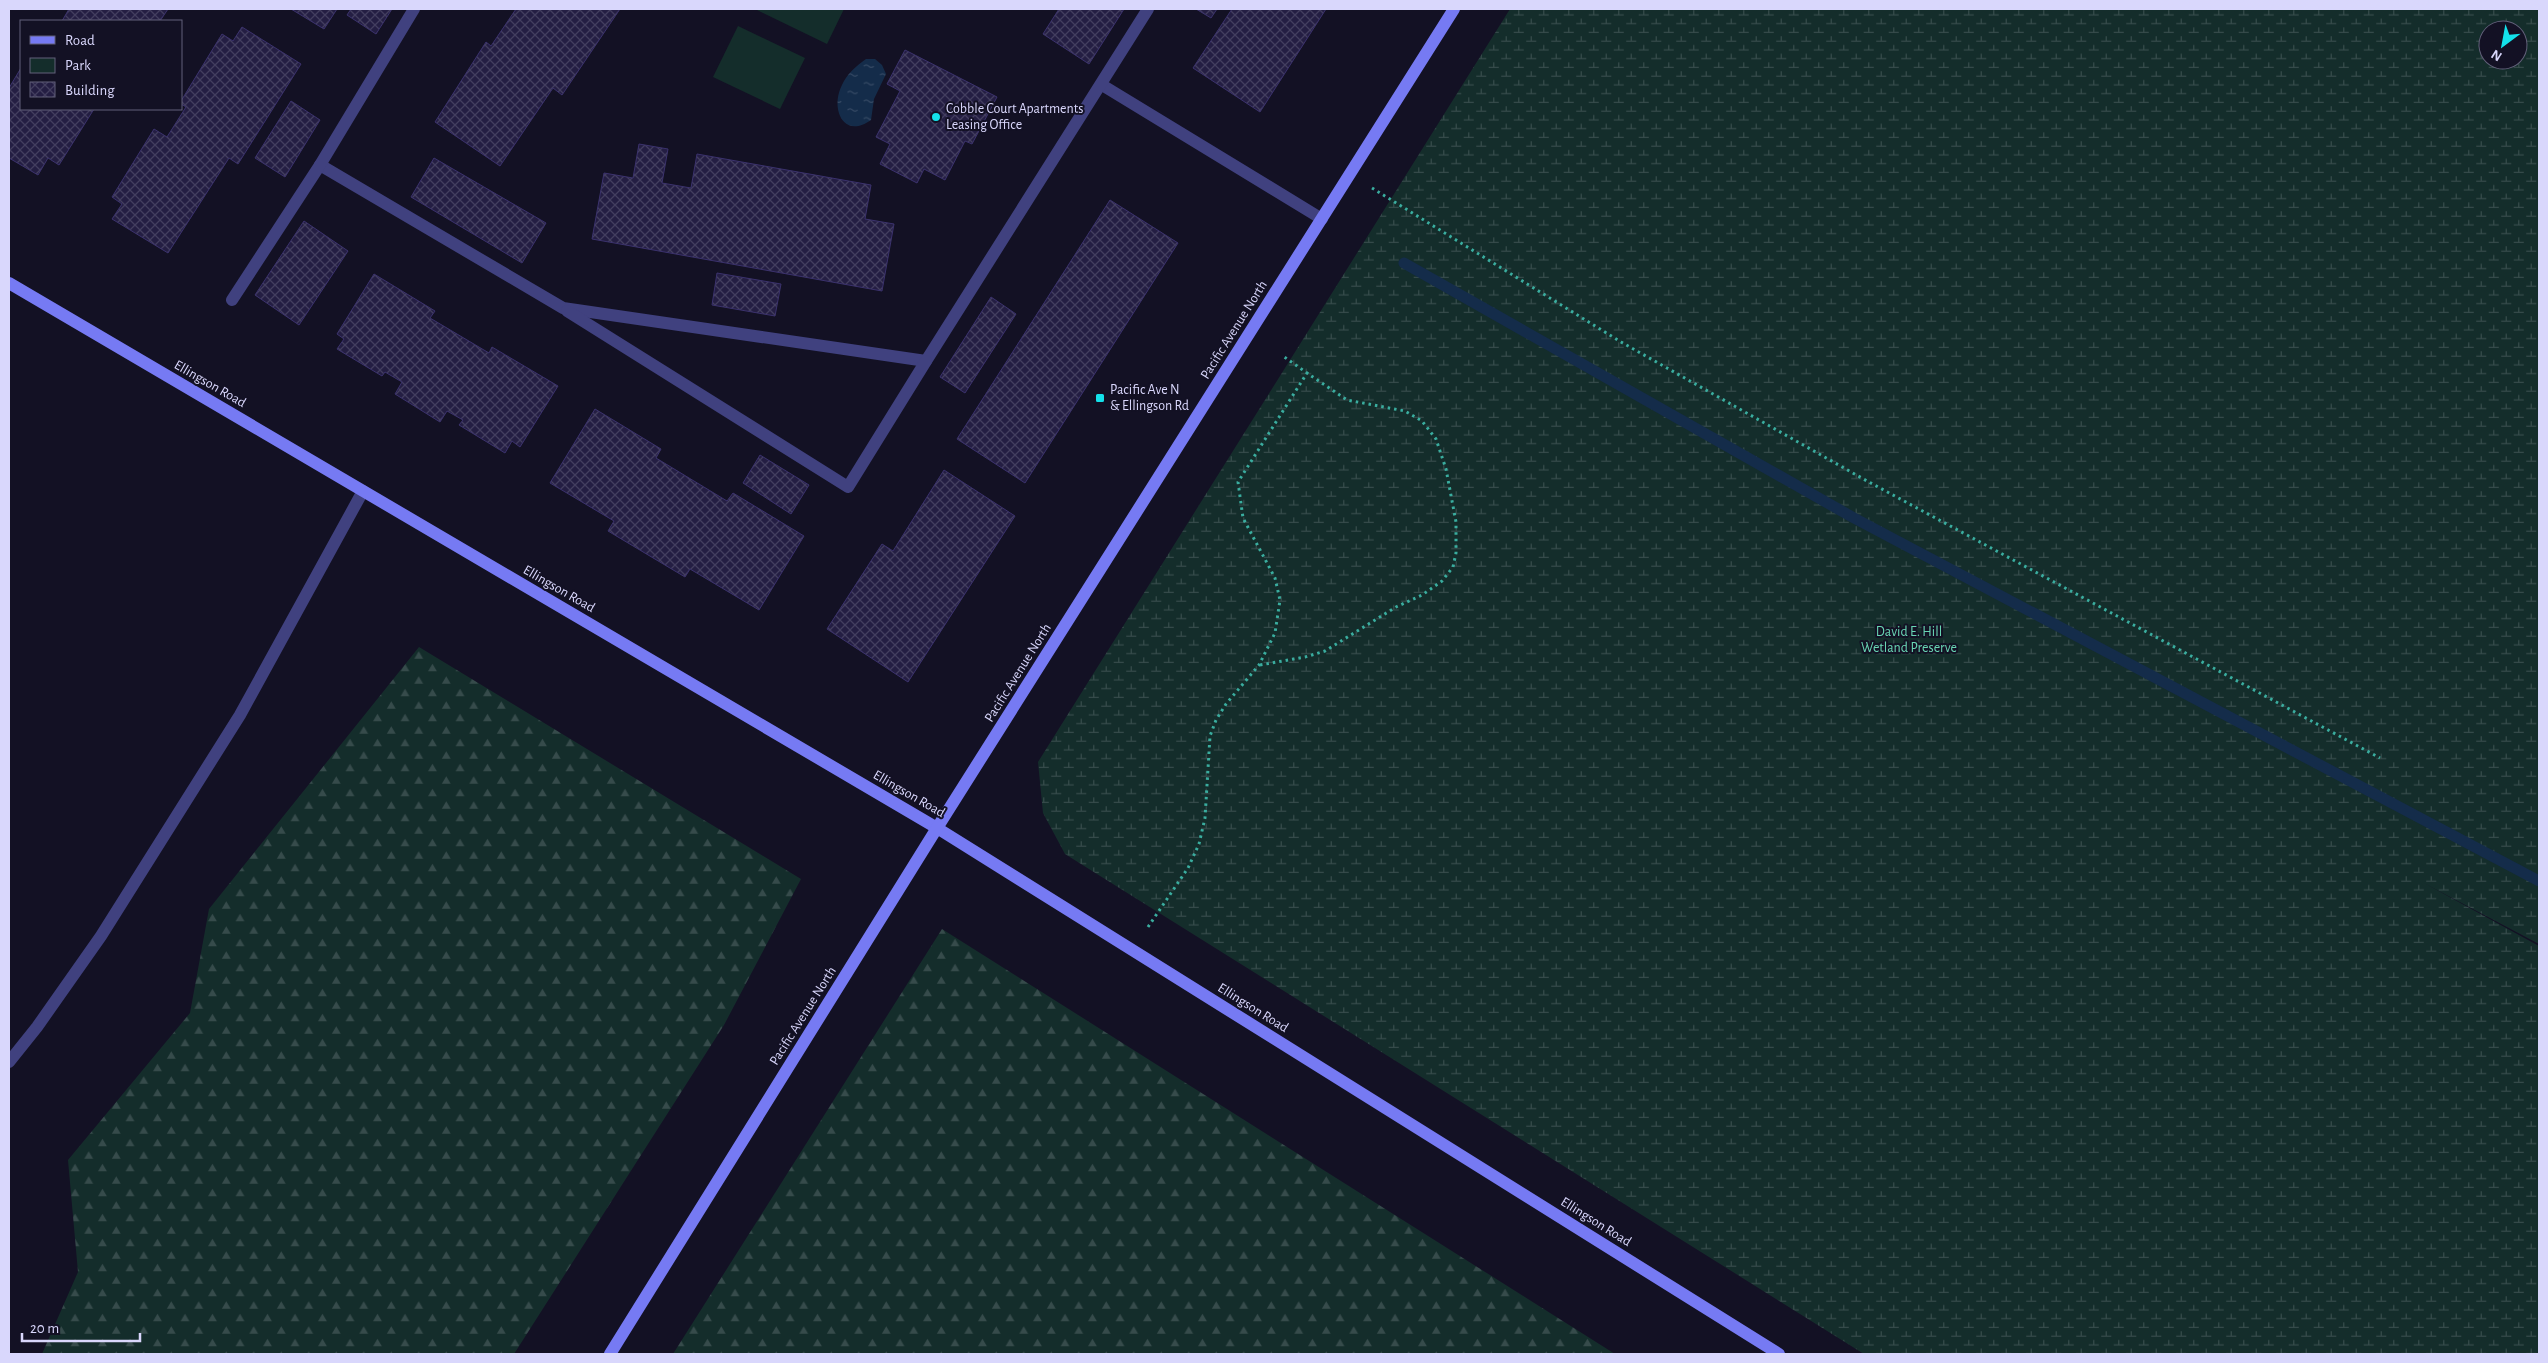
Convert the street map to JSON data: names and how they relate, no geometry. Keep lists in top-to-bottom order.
{
  "streets": {
    "main road": ["Pacific Avenue North", "Ellingson Road"]
  },
  "crossings": [
    ["Pacific Avenue North", "Ellingson Road"]
  ],
  "parks": ["David E. Hill Wetland Preserve"],
  "places": {
    "other": ["Cobble Court Apartments Leasing Office"],
    "transit": ["Pacific Ave N & Ellingson Rd"]
  },
  "legend": ["Road", "Park", "Building"],
  "scale_bar": "20 m",
  "north": "bottom left"
}
